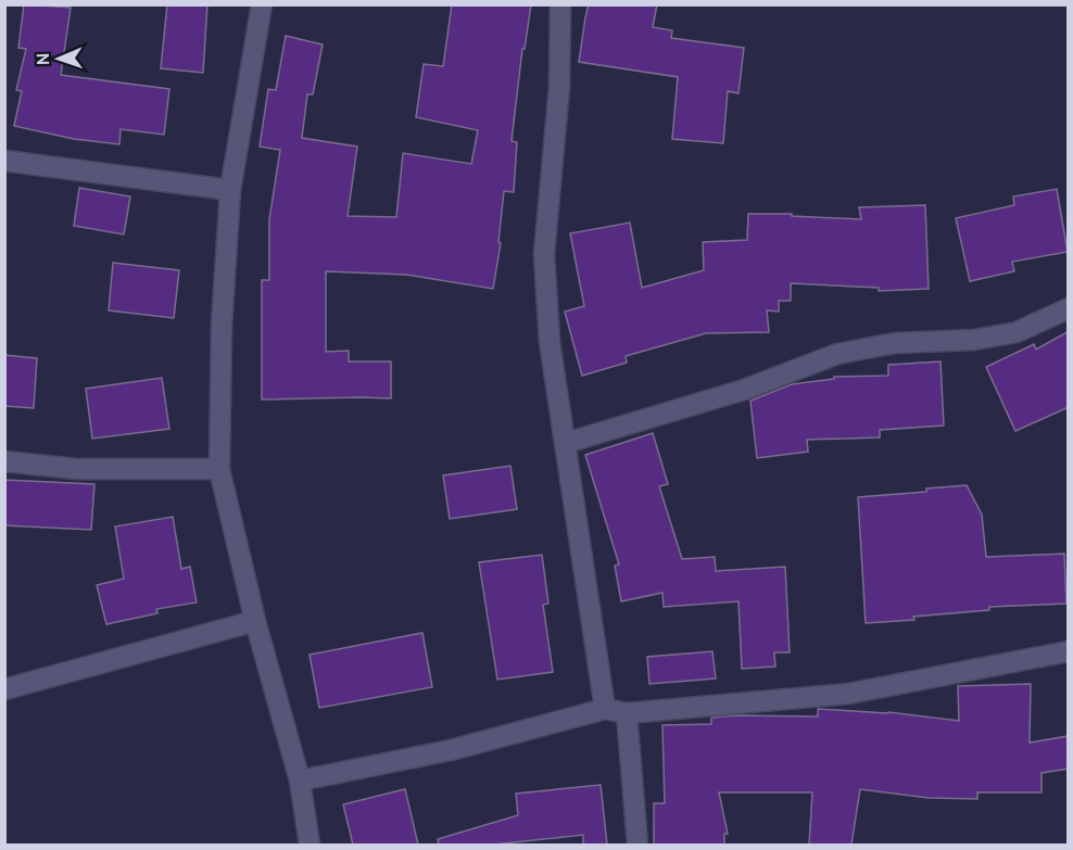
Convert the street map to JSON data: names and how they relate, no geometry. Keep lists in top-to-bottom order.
{
  "north": "left"
}
